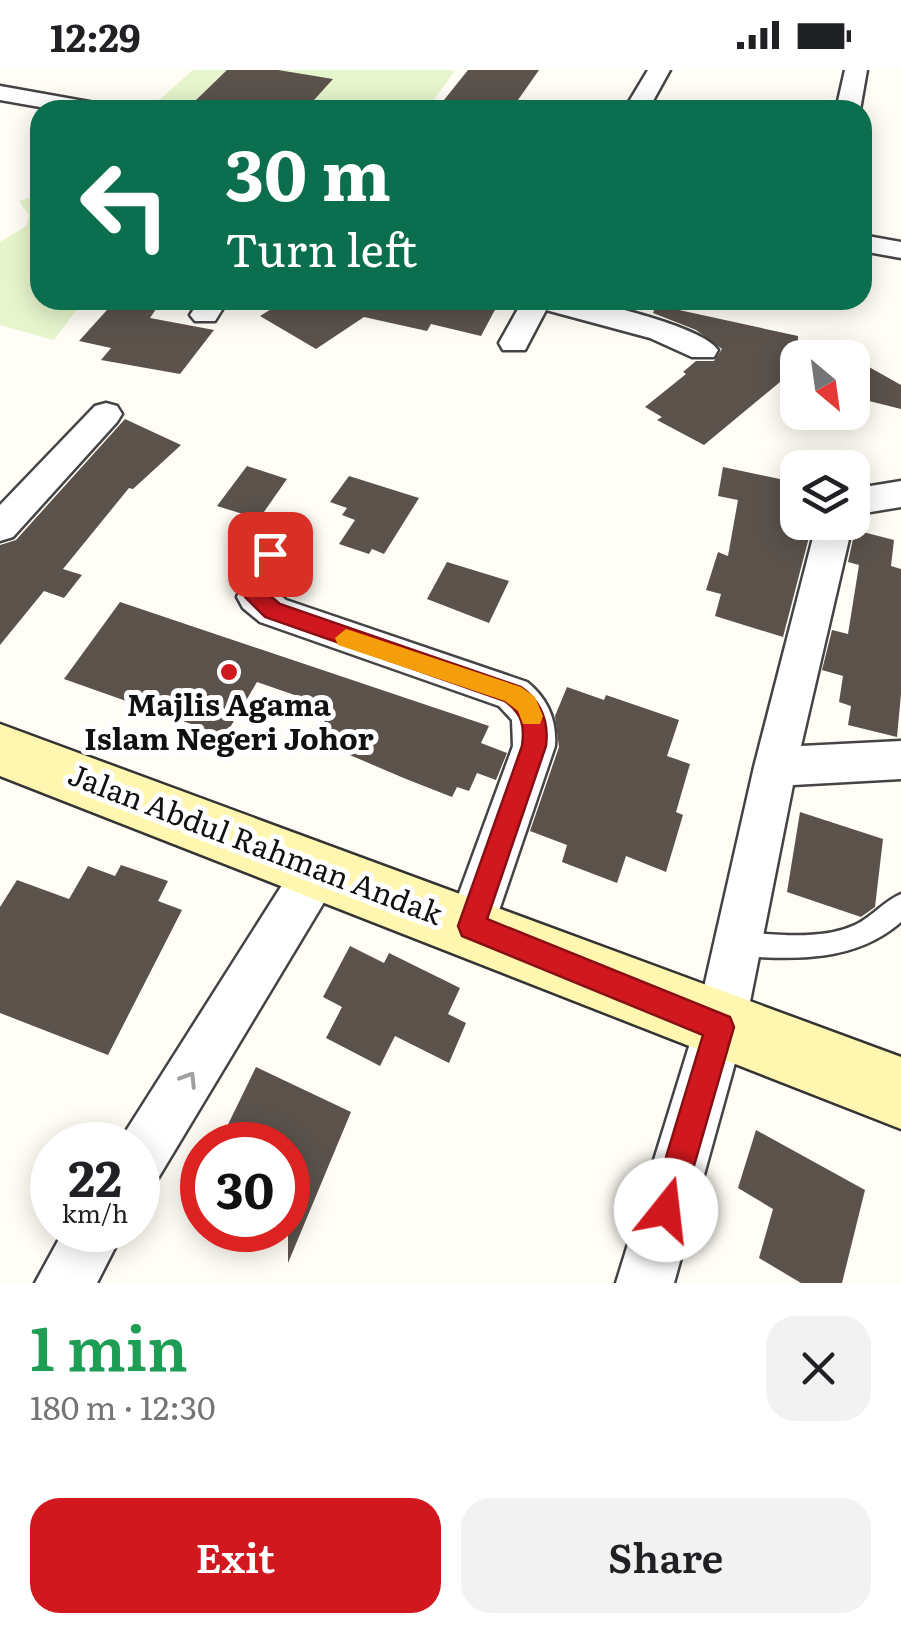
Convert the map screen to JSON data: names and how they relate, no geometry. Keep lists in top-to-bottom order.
{
  "streets": {
    "street": ["Jalan Abdul Rahman Andak"]
  },
  "places": ["Majlis Agama Islam Negeri Johor"],
  "north": "bottom right",
  "page": {
    "status": "12:29",
    "turn": ["30 m", "Turn left"],
    "speed": "22 km/h",
    "limit": "30",
    "heading": ["1 min", "180 m · 12:30"],
    "buttons": ["Exit", "Share"]
  }
}
